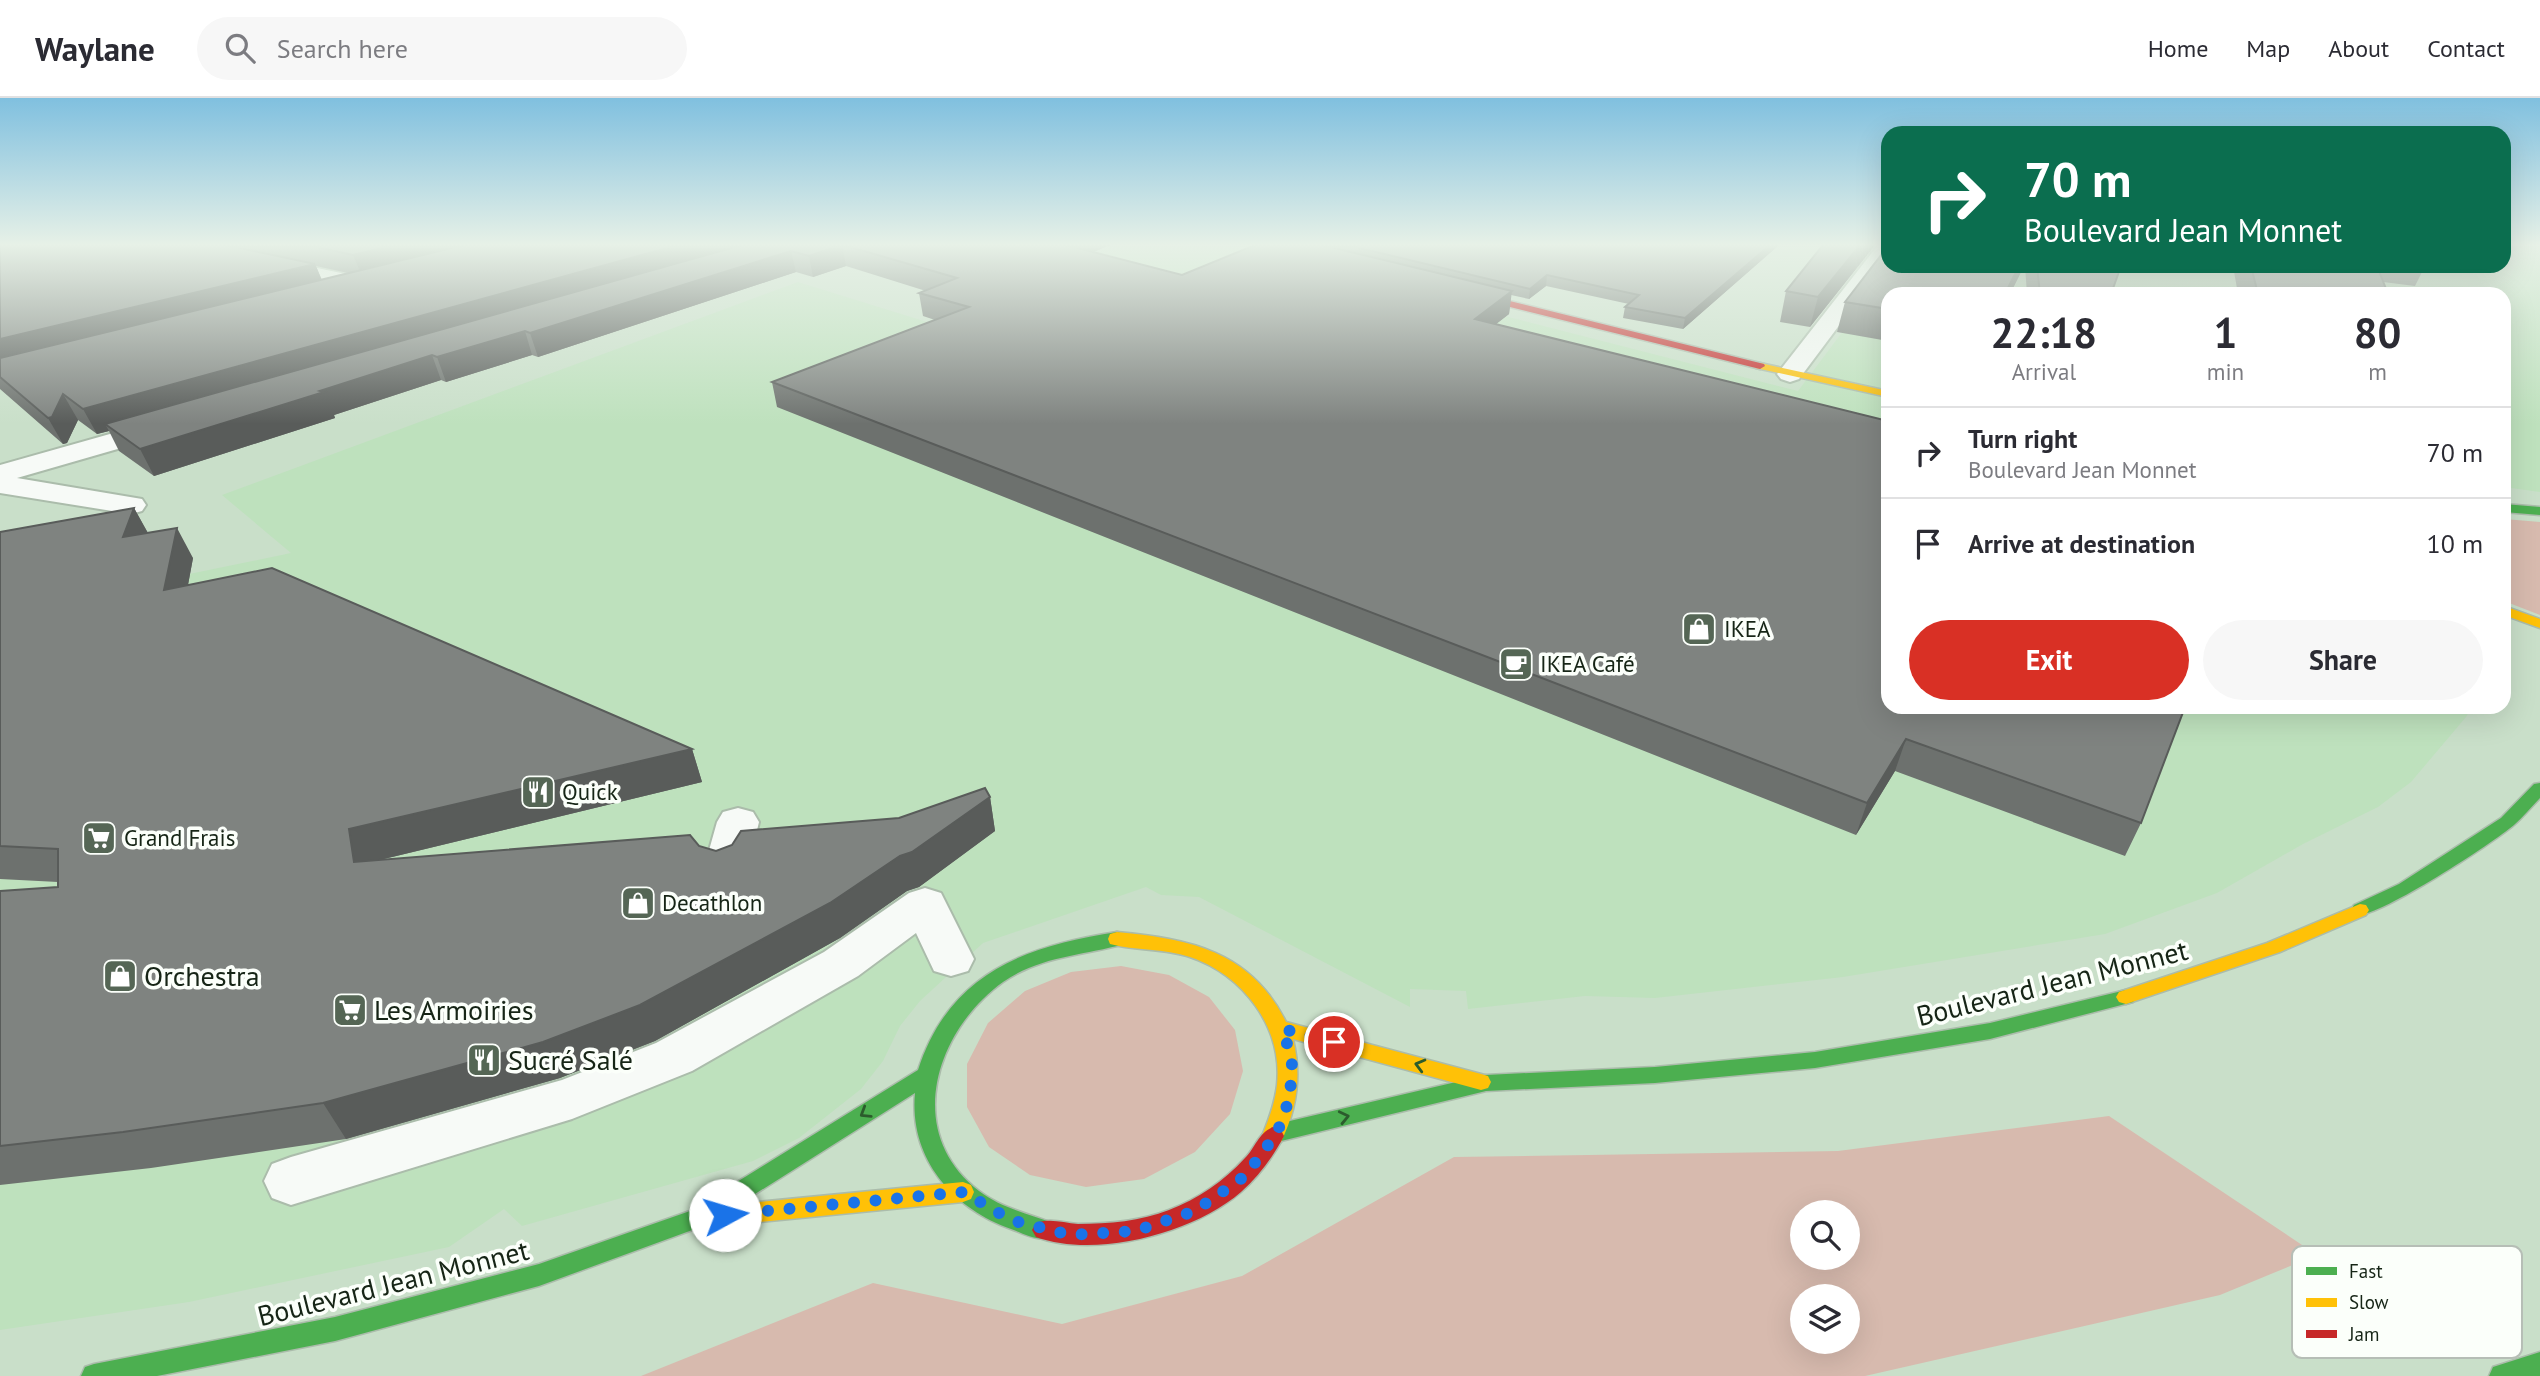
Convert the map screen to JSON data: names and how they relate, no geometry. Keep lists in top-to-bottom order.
{
  "streets": {
    "main road": ["Boulevard Jean Monnet"]
  },
  "places": {
    "shop": ["IKEA", "Decathlon", "Orchestra"],
    "cafe": ["IKEA Café"],
    "restaurant": ["Quick", "Sucré Salé"],
    "supermarket": ["Grand Frais", "Les Armoiries"]
  },
  "legend": ["Fast", "Slow", "Jam"],
  "page": {
    "header": "Waylane",
    "search": "Search here",
    "nav": [
      "Home",
      "Map",
      "About",
      "Contact"
    ],
    "turn": ["70 m", "Boulevard Jean Monnet"],
    "eta": [
      "22:18",
      "Arrival",
      "1",
      "min",
      "80",
      "m"
    ],
    "list": [
      {
        "name": "Turn right",
        "note": "Boulevard Jean Monnet",
        "value": "70 m"
      },
      {
        "name": "Arrive at destination",
        "value": "10 m"
      }
    ],
    "buttons": ["Exit", "Share"]
  }
}
